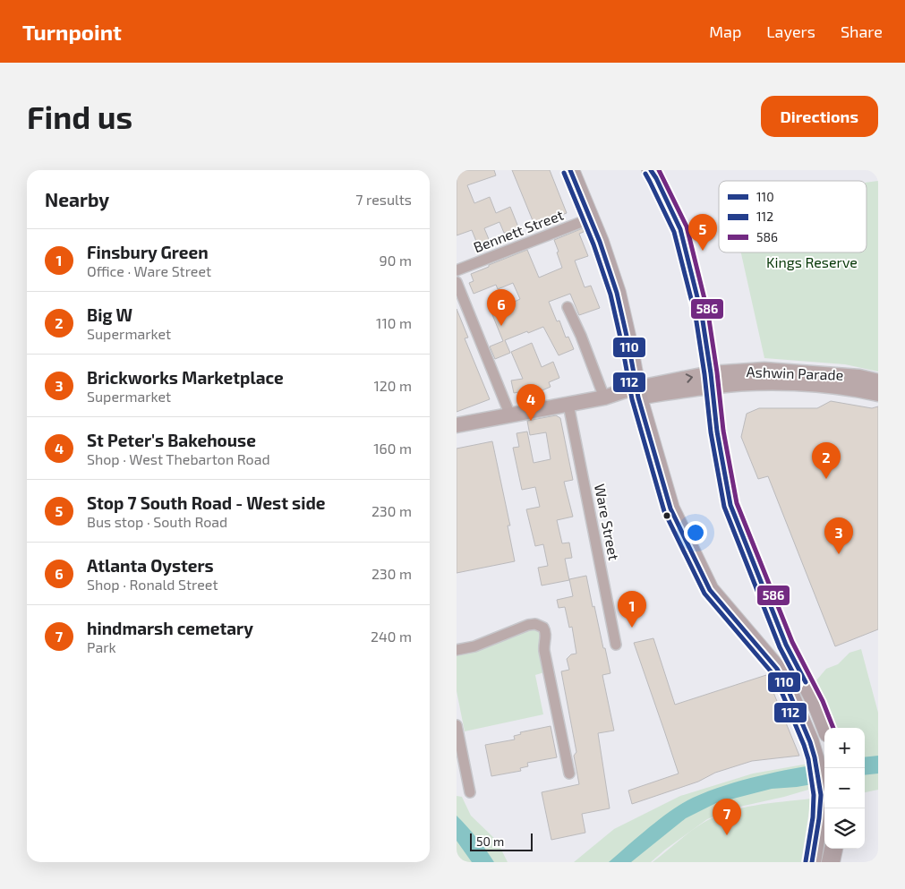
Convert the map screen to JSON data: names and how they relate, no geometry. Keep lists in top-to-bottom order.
{
  "streets": {
    "street": ["Bennett Street", "Ashwin Parade", "Ware Street"]
  },
  "parks": ["Kings Reserve"],
  "lines": ["transit line 110", "transit line 586", "transit line 112"],
  "legend": ["110", "112", "586"],
  "scale_bar": "50 m",
  "page": {
    "header": "Turnpoint",
    "nav": ["Map", "Layers", "Share"],
    "buttons": "Directions",
    "title": "Find us",
    "heading": ["Nearby", "7 results"],
    "pins": [
      "5",
      "6",
      "4",
      "2",
      "3",
      "1",
      "7"
    ],
    "list": [
      {
        "mark": "1",
        "name": "Finsbury Green",
        "note": "Office · Ware Street",
        "value": "90 m"
      },
      {
        "mark": "2",
        "name": "Big W",
        "note": "Supermarket",
        "value": "110 m"
      },
      {
        "mark": "3",
        "name": "Brickworks Marketplace",
        "note": "Supermarket",
        "value": "120 m"
      },
      {
        "mark": "4",
        "name": "St Peter's Bakehouse",
        "note": "Shop · West Thebarton Road",
        "value": "160 m"
      },
      {
        "mark": "5",
        "name": "Stop 7 South Road - West side",
        "note": "Bus stop · South Road",
        "value": "230 m"
      },
      {
        "mark": "6",
        "name": "Atlanta Oysters",
        "note": "Shop · Ronald Street",
        "value": "230 m"
      },
      {
        "mark": "7",
        "name": "hindmarsh cemetary",
        "note": "Park",
        "value": "240 m"
      }
    ],
    "map_buttons": ["+", "−"],
    "scale": "50 m"
  }
}
